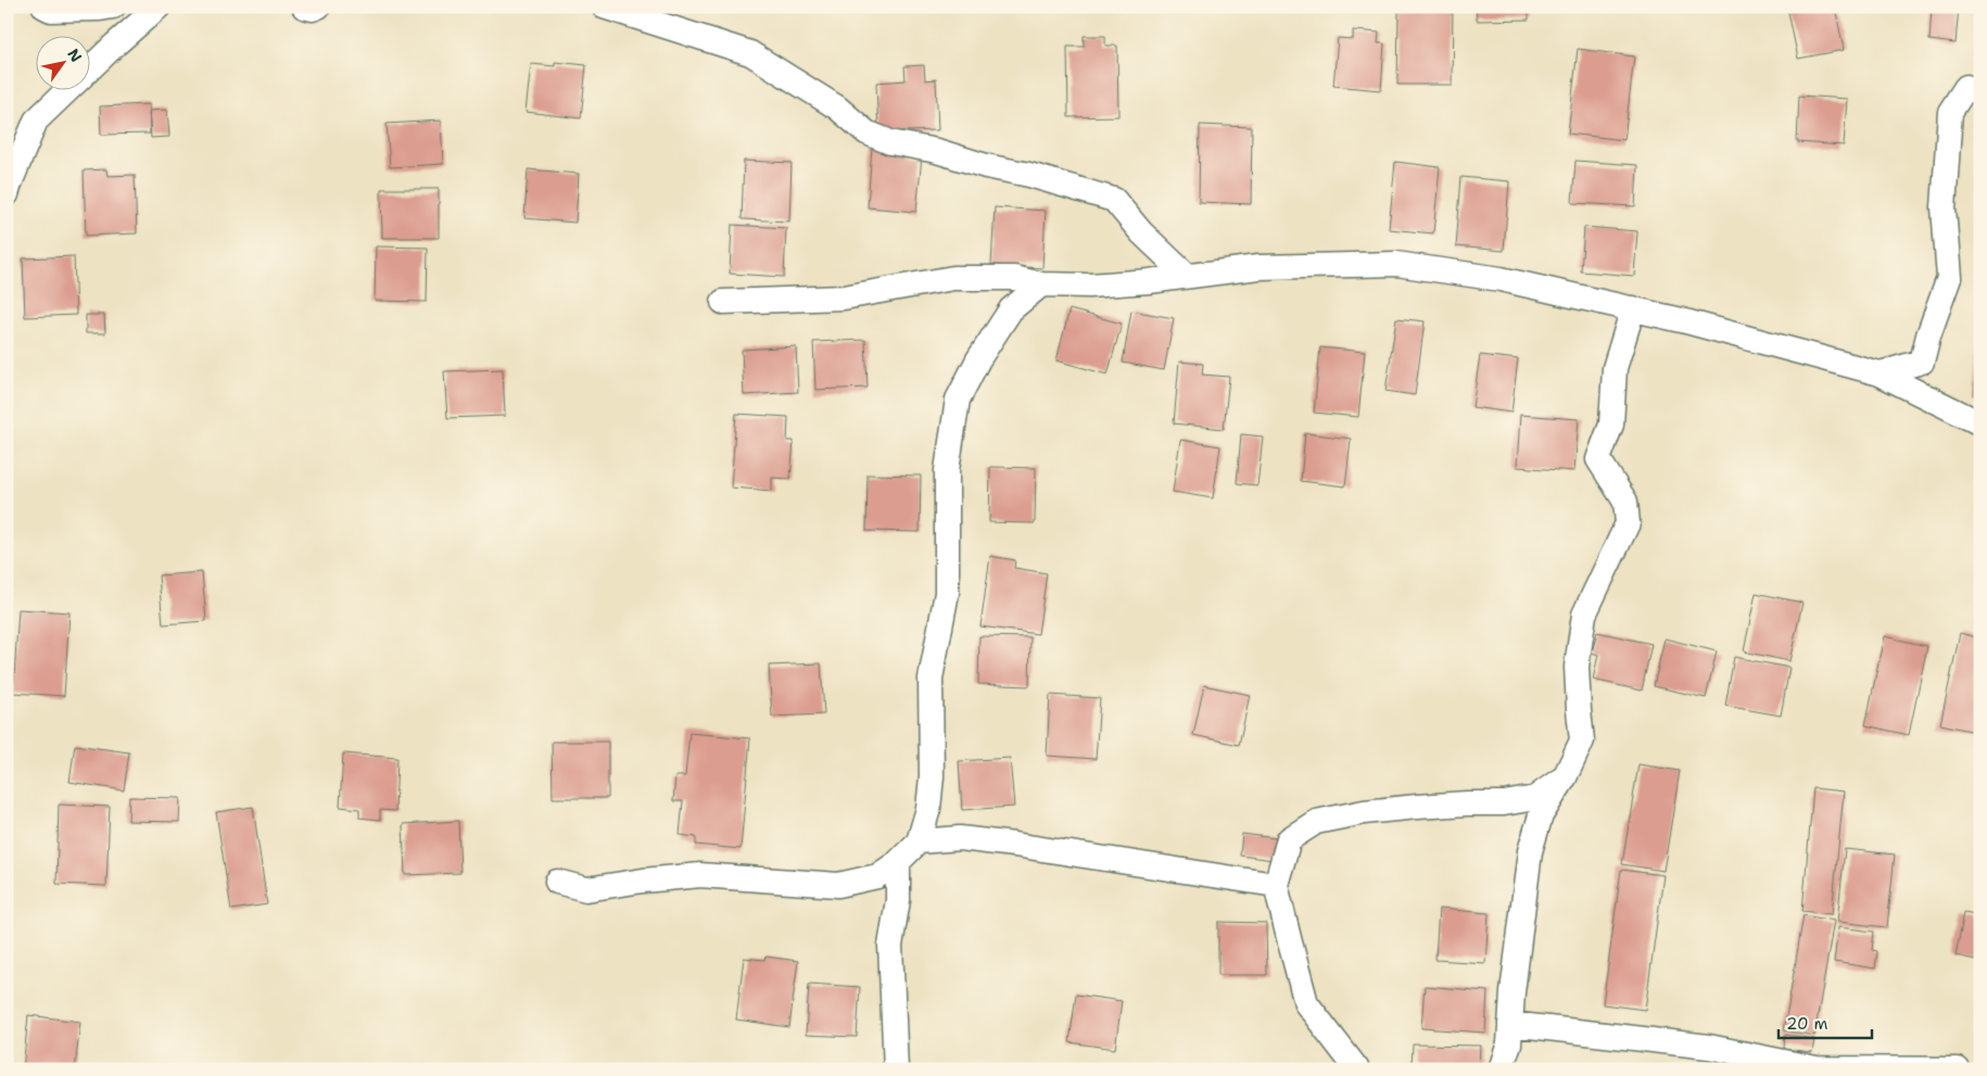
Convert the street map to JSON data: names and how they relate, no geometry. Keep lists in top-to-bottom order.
{
  "scale_bar": "20 m",
  "north": "top right"
}
